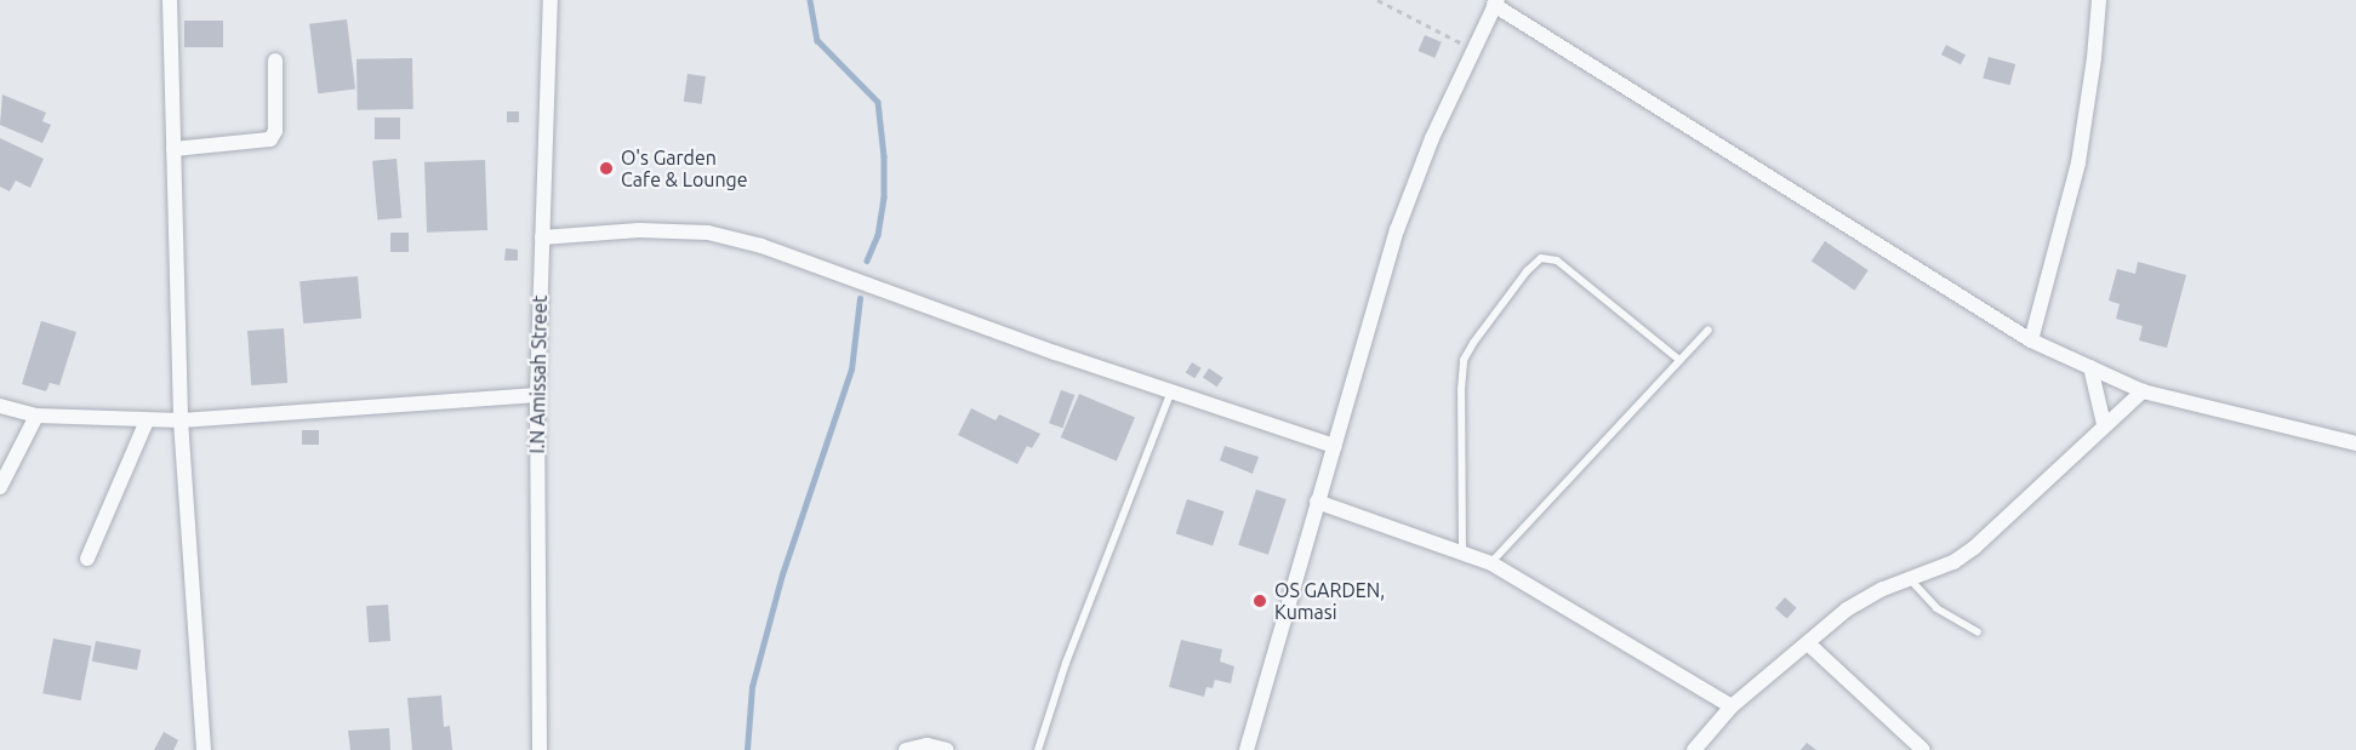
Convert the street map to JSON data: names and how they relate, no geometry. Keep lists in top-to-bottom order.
{
  "streets": {
    "street": ["I.N Amissah Street"]
  },
  "places": ["O's Garden Cafe & Lounge", "OS GARDEN, Kumasi"]
}
